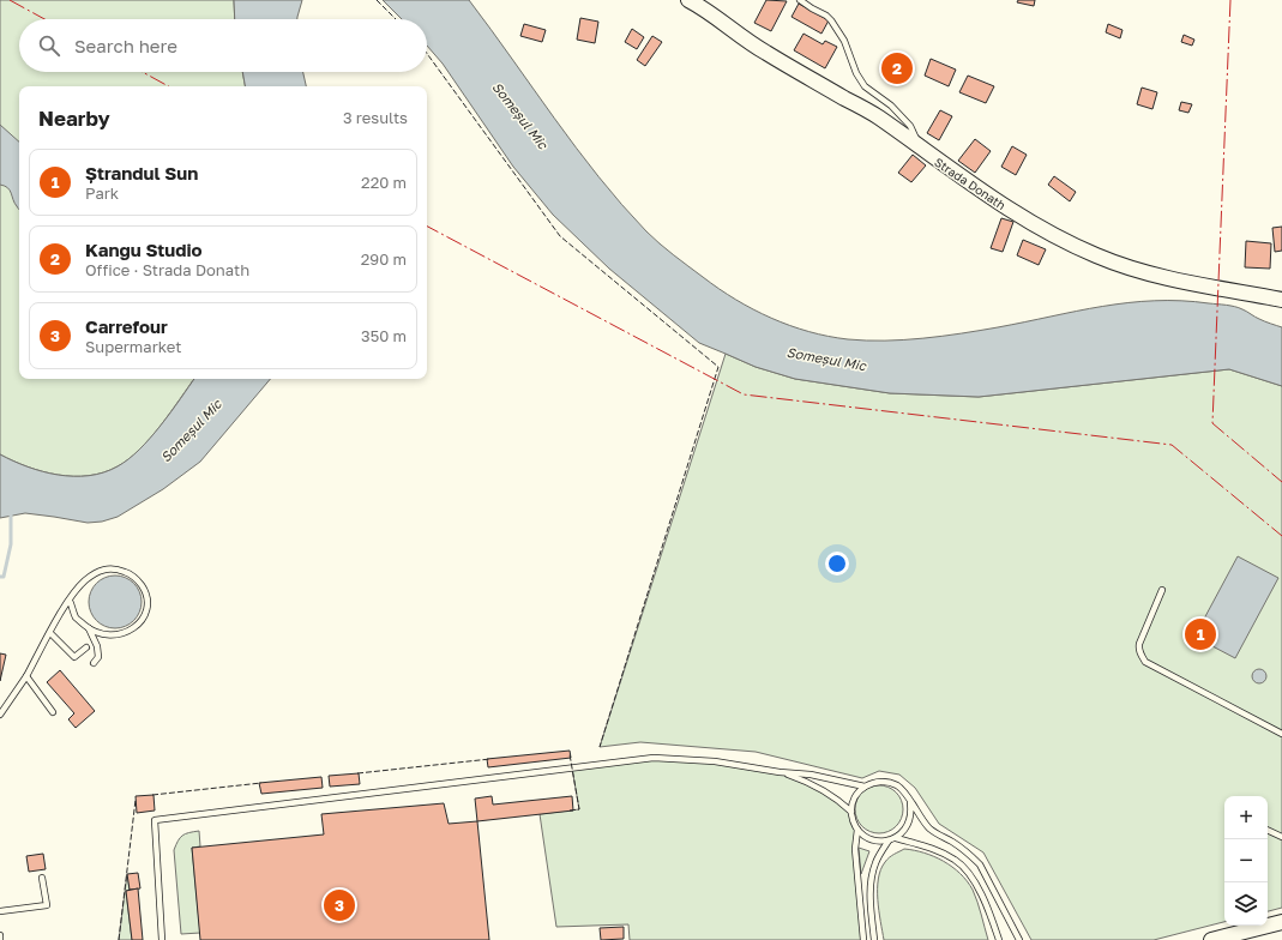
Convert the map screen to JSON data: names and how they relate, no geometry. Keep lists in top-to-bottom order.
{
  "streets": {
    "street": ["Strada Donath"]
  },
  "water": ["Someșul Mic"],
  "page": {
    "search": "Search here",
    "pins": ["2", "1", "3"],
    "heading": ["Nearby", "3 results"],
    "list": [
      {
        "mark": "1",
        "name": "Ștrandul Sun",
        "note": "Park",
        "value": "220 m"
      },
      {
        "mark": "2",
        "name": "Kangu Studio",
        "note": "Office · Strada Donath",
        "value": "290 m"
      },
      {
        "mark": "3",
        "name": "Carrefour",
        "note": "Supermarket",
        "value": "350 m"
      }
    ],
    "map_buttons": ["+", "−"]
  }
}
